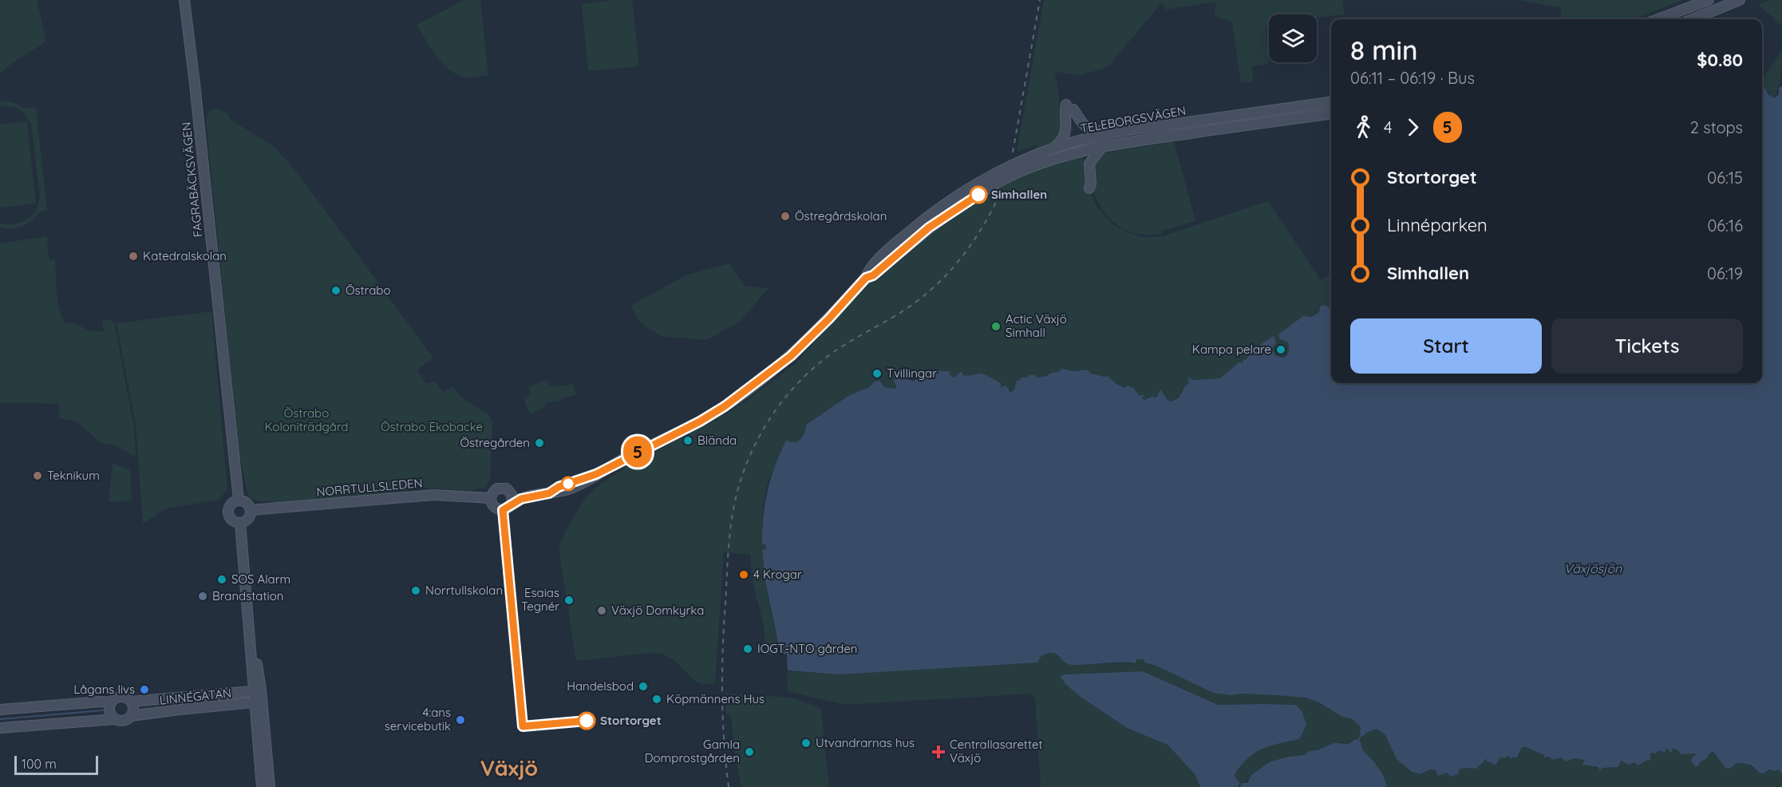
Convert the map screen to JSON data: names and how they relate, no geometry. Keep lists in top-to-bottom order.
{
  "streets": {
    "main road": [
      "TELEBORGSVÄGEN",
      "FAGRABÄCKSVÄGEN",
      "NORRTULLSLEDEN",
      "LINNÉGATAN"
    ]
  },
  "crossings": [
    ["TELEBORGSVÄGEN", "NORRTULLSLEDEN"],
    ["FAGRABÄCKSVÄGEN", "NORRTULLSLEDEN"]
  ],
  "districts": ["Växjö"],
  "water": ["Växjösjön"],
  "parks": ["Östrabo Koloniträdgård", "Östrabo Ekobacke"],
  "places": {
    "other": [
      "Simhallen",
      "Östregårdskolan",
      "Katedralskolan",
      "Östrabo",
      "Actic Växjö Simhall",
      "Kampa pelare",
      "Tvillingar",
      "Blända",
      "Östregården",
      "Teknikum",
      "4 Krogar",
      "SOS Alarm",
      "Norrtullskolan",
      "Brandstation",
      "Esaias Tegnér",
      "Växjö Domkyrka",
      "IOGT-NTO gården",
      "Handelsbod",
      "Lågans livs",
      "Köpmännens Hus",
      "4:ans servicebutik",
      "Stortorget",
      "Utvandrarnas hus",
      "Gamla Domprostgården"
    ],
    "health": ["Centrallasarettet Växjö"]
  },
  "lines": ["bus line 5"],
  "scale_bar": "100 m",
  "page": {
    "on_map": "5",
    "heading": ["8 min", "06:11 – 06:19 · Bus", "$0.80"],
    "legs": ["4", "5", "2 stops"],
    "list": [
      {
        "name": "Stortorget",
        "value": "06:15"
      },
      {
        "name": "Linnéparken",
        "value": "06:16"
      },
      {
        "name": "Simhallen",
        "value": "06:19"
      }
    ],
    "buttons": ["Start", "Tickets"],
    "scale": "100 m"
  }
}
